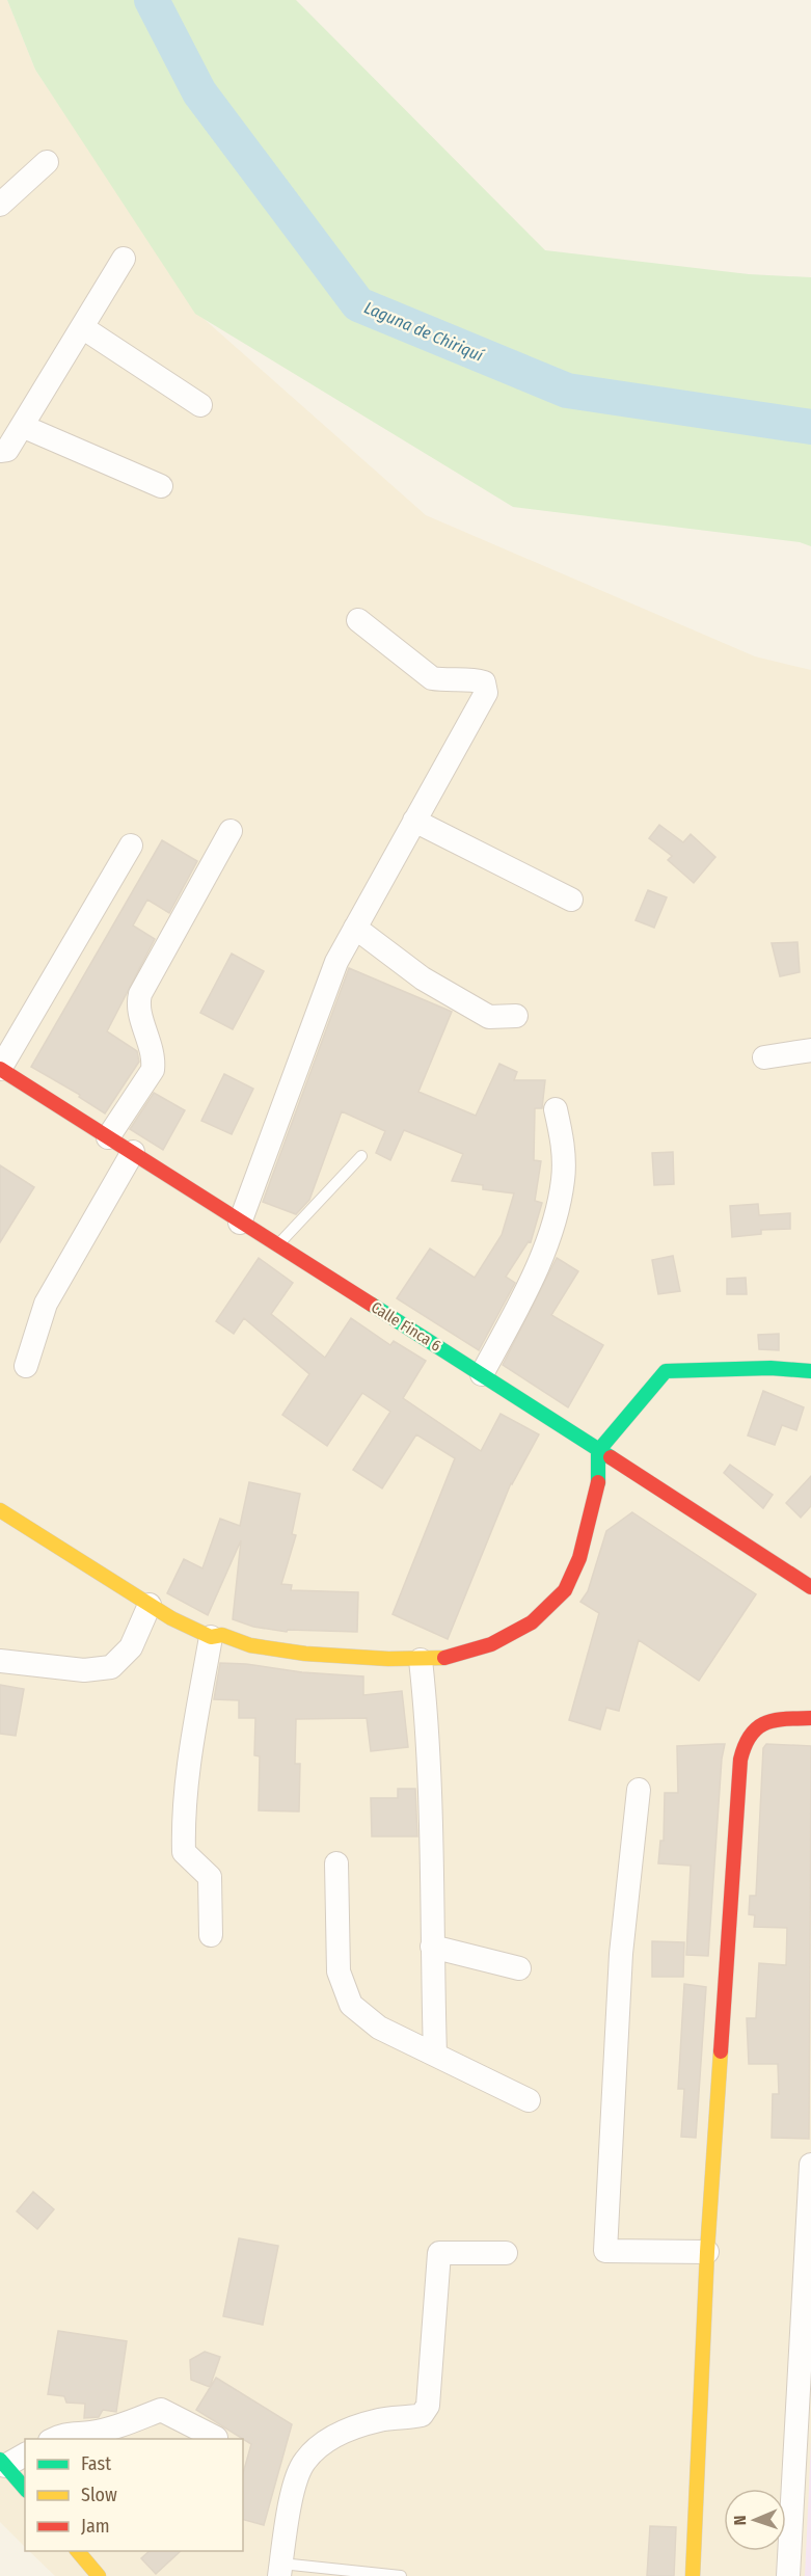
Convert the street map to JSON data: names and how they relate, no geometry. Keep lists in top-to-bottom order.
{
  "streets": {
    "street": ["Calle Finca 6"]
  },
  "water": ["Laguna de Chiriquí"],
  "legend": ["Fast", "Slow", "Jam"],
  "north": "left"
}
